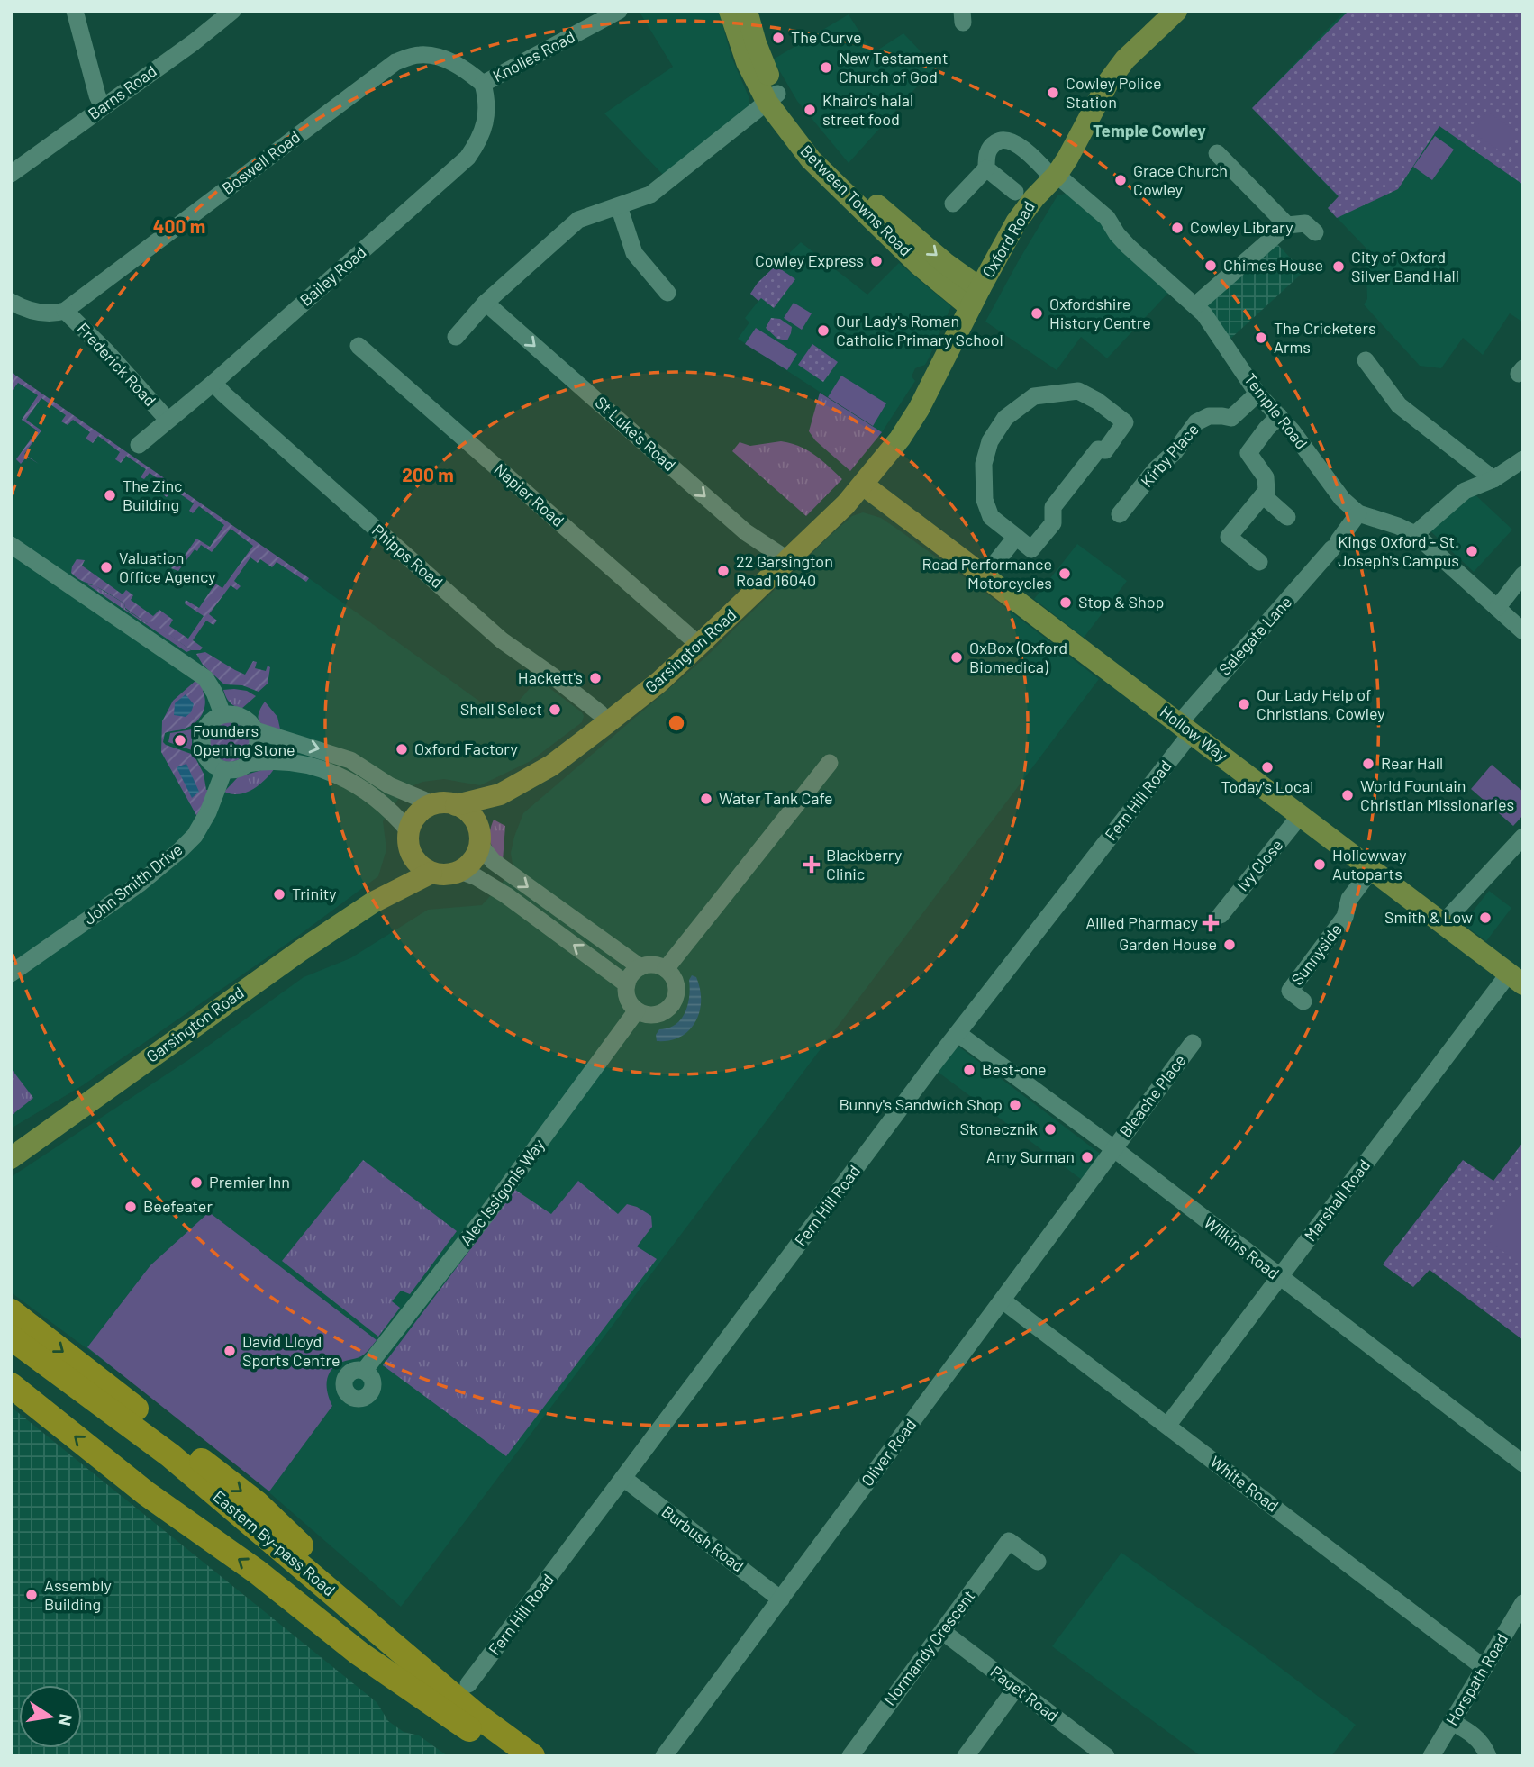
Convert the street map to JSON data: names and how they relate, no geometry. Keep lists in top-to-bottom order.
{
  "streets": {
    "highway": ["Eastern By-pass Road"],
    "main road": [
      "Between Towns Road",
      "Oxford Road",
      "Garsington Road",
      "Hollow Way"
    ],
    "street": [
      "Knolles Road",
      "Barns Road",
      "Boswell Road",
      "Bailey Road",
      "Frederick Road",
      "Temple Road",
      "St Luke's Road",
      "Kirby Place",
      "Napier Road",
      "Phipps Road",
      "Salegate Lane",
      "Fern Hill Road",
      "Ivy Close",
      "John Smith Drive",
      "Sunnyside",
      "Bleache Place",
      "Alec Issigonis Way",
      "Marshall Road",
      "Wilkins Road",
      "Oliver Road",
      "White Road",
      "Burbush Road",
      "Normandy Crescent",
      "Horspath Road",
      "Paget Road"
    ]
  },
  "crossings": [
    ["Knolles Road", "Boswell Road"],
    ["Knolles Road", "Bailey Road"],
    ["Boswell Road", "Bailey Road"],
    ["Boswell Road", "Frederick Road"],
    ["Between Towns Road", "Oxford Road"],
    ["Oxford Road", "Temple Road"],
    ["Oxford Road", "Garsington Road"],
    ["Oxford Road", "Hollow Way"],
    ["Bailey Road", "Frederick Road"],
    ["Bailey Road", "Phipps Road"],
    ["Temple Road", "Kirby Place"],
    ["Temple Road", "Salegate Lane"],
    ["St Luke's Road", "Garsington Road"],
    ["Napier Road", "Garsington Road"],
    ["Phipps Road", "Garsington Road"],
    ["Salegate Lane", "Hollow Way"],
    ["Salegate Lane", "Fern Hill Road"],
    ["Garsington Road", "Hollow Way"],
    ["Hollow Way", "Fern Hill Road"],
    ["Hollow Way", "Ivy Close"],
    ["Hollow Way", "Sunnyside"],
    ["Hollow Way", "Marshall Road"],
    ["Fern Hill Road", "Wilkins Road"],
    ["Fern Hill Road", "Burbush Road"],
    ["Bleache Place", "Wilkins Road"],
    ["Bleache Place", "Oliver Road"],
    ["Marshall Road", "Wilkins Road"],
    ["Marshall Road", "White Road"],
    ["Wilkins Road", "Oliver Road"],
    ["Oliver Road", "White Road"],
    ["Oliver Road", "Burbush Road"],
    ["White Road", "Horspath Road"],
    ["Normandy Crescent", "Paget Road"]
  ],
  "one_way": ["St Luke's Road"],
  "districts": ["Temple Cowley"],
  "places": {
    "other": [
      "The Curve",
      "New Testament Church of God",
      "Cowley Police Station",
      "Khairo's halal street food",
      "Grace Church Cowley",
      "Cowley Library",
      "Cowley Express",
      "Chimes House",
      "City of Oxford Silver Band Hall",
      "Oxfordshire History Centre",
      "Our Lady's Roman Catholic Primary School",
      "The Cricketers Arms",
      "The Zinc Building",
      "Kings Oxford - St. Joseph's Campus",
      "Valuation Office Agency",
      "22 Garsington Road 16040",
      "Road Performance Motorcycles",
      "Stop & Shop",
      "OxBox (Oxford Biomedica)",
      "Hackett's",
      "Our Lady Help of Christians, Cowley",
      "Shell Select",
      "Founders Opening Stone",
      "Oxford Factory",
      "Rear Hall",
      "Today's Local",
      "World Fountain Christian Missionaries",
      "Water Tank Cafe",
      "Hollowway Autoparts",
      "Trinity",
      "Smith & Low",
      "Garden House",
      "Best-one",
      "Bunny's Sandwich Shop",
      "Stonecznik",
      "Amy Surman",
      "Premier Inn",
      "Beefeater",
      "David Lloyd Sports Centre",
      "Assembly Building"
    ],
    "health": ["Blackberry Clinic", "Allied Pharmacy"]
  },
  "north": "right",
  "rings": ["400 m", "200 m"]
}
